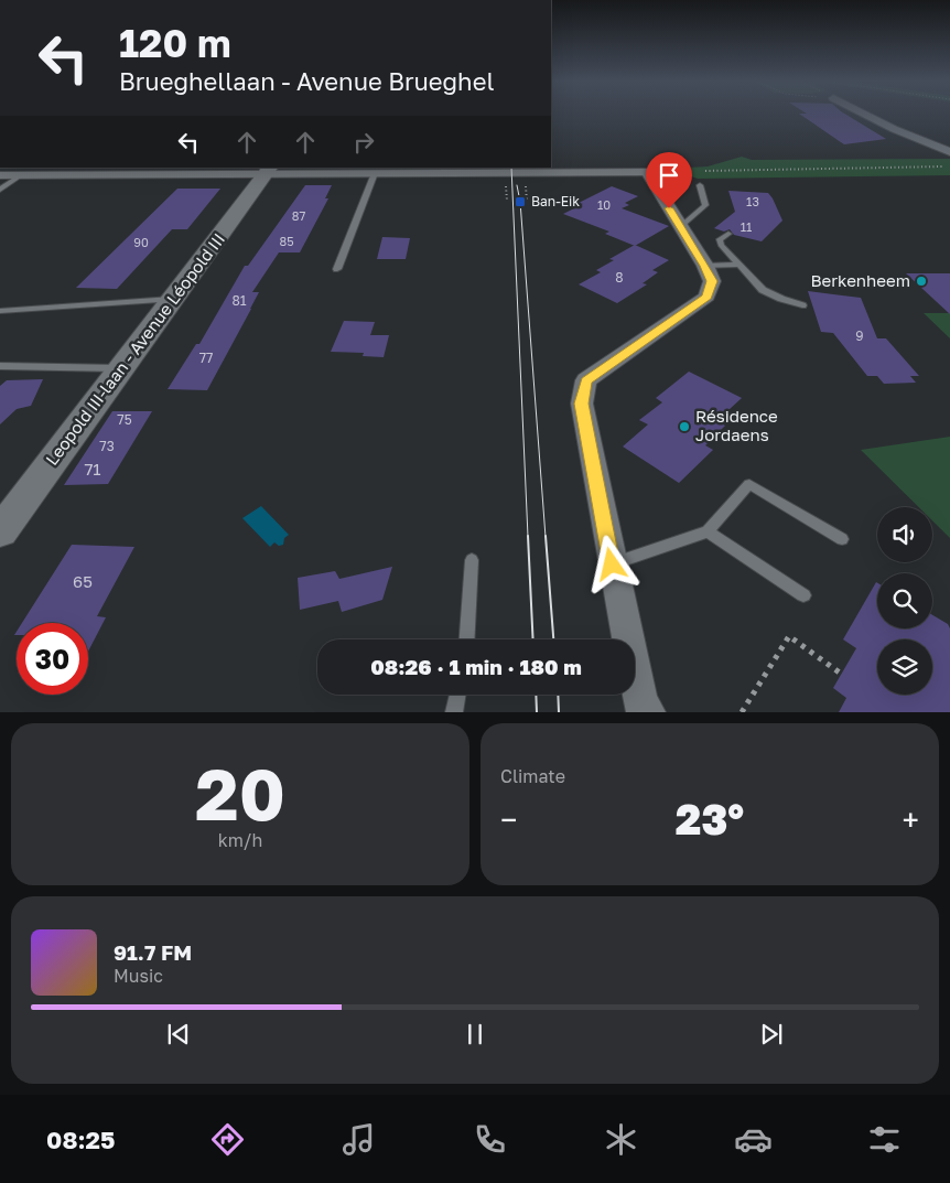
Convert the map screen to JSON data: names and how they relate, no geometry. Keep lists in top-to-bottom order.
{
  "streets": {
    "street": ["Leopold III-laan - Avenue Léopold III"]
  },
  "places": {
    "transit": ["Ban-Eik"],
    "other": ["Berkenheem", "Résidence Jordaens"]
  },
  "house_numbers": [
    "13",
    "10",
    "87",
    "11",
    "85",
    "90",
    "8",
    "81",
    "9",
    "77",
    "75",
    "73",
    "71",
    "65"
  ],
  "page": {
    "turn": ["120 m", "Brueghellaan - Avenue Brueghel"],
    "limit": "30",
    "trip": "08:26 · 1 min · 180 m",
    "tile": [
      ["20", "km/h"],
      "Climate"
    ],
    "heat": ["−", "23°", "+"],
    "song": ["91.7 FM", "Music"],
    "tabs": "08:25"
  }
}
